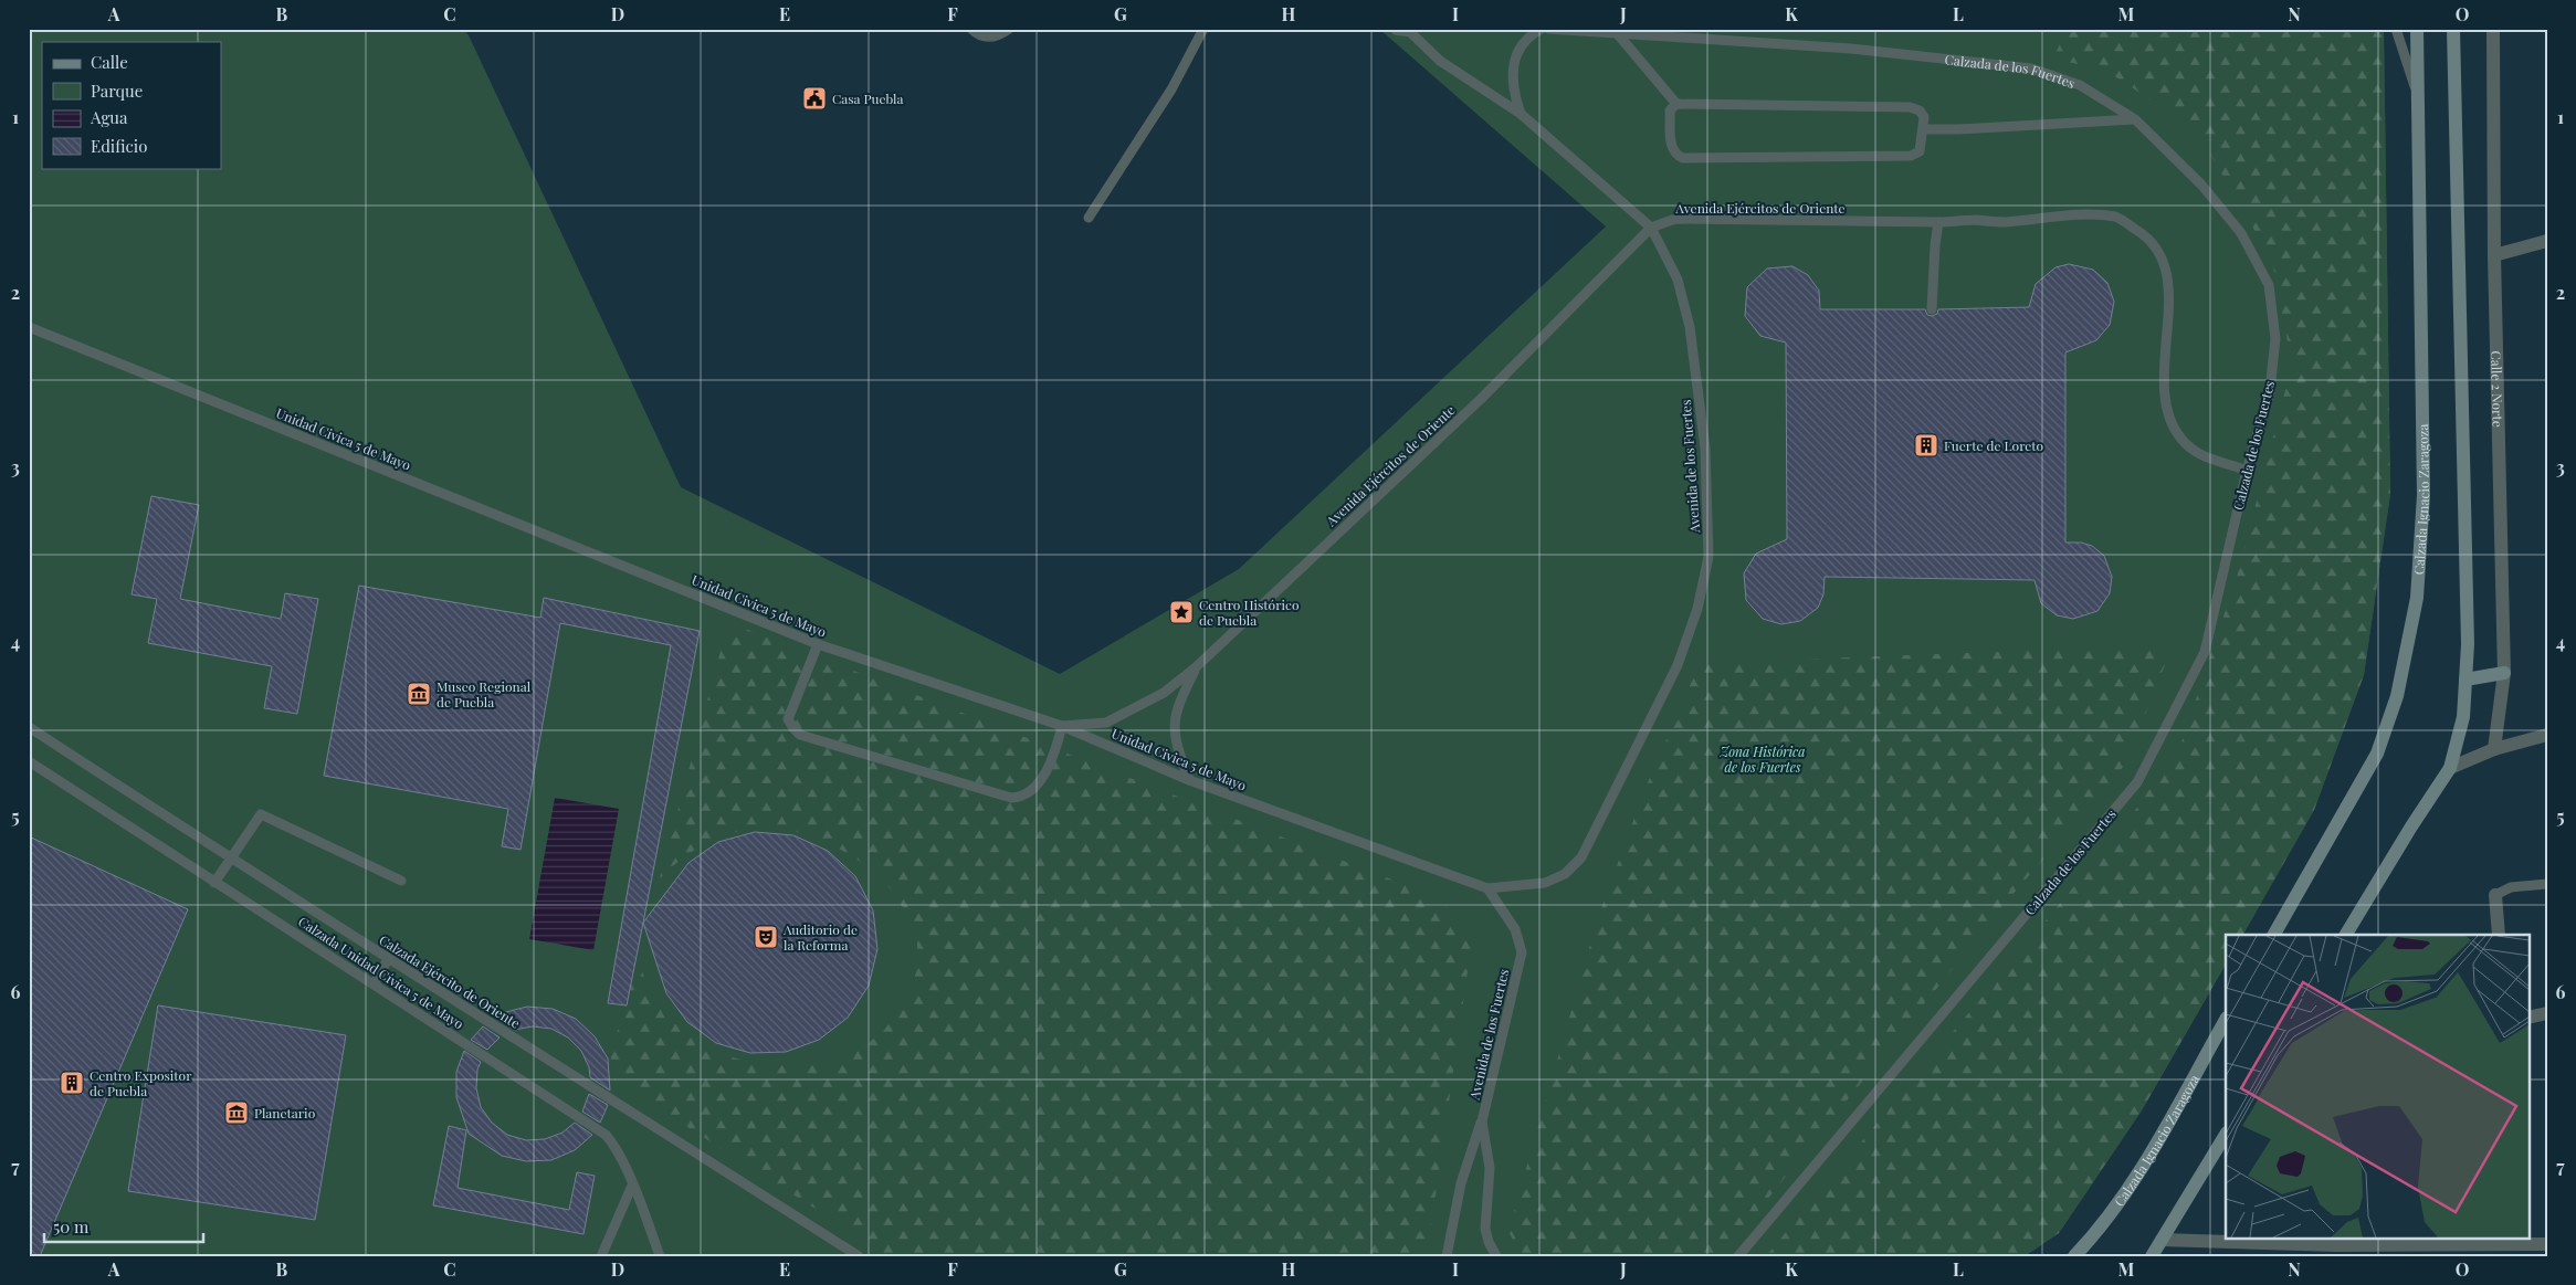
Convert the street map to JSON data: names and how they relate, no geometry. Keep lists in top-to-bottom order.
{
  "streets": {
    "main road": ["Calzada Ignacio Zaragoza"],
    "street": ["Calle 2 Norte"],
    "lane": [
      "Calzada de los Fuertes",
      "Avenida Ejércitos de Oriente",
      "Unidad Civica 5 de Mayo",
      "Avenida de los Fuertes",
      "Calzada Unidad Cívica 5 de Mayo",
      "Calzada Ejército de Oriente"
    ]
  },
  "crossings": [
    ["Calzada de los Fuertes", "Avenida Ejércitos de Oriente"],
    ["Avenida Ejércitos de Oriente", "Unidad Civica 5 de Mayo"],
    ["Avenida Ejércitos de Oriente", "Avenida de los Fuertes"],
    ["Unidad Civica 5 de Mayo", "Avenida de los Fuertes"]
  ],
  "parks": ["Zona Histórica de los Fuertes"],
  "places": {
    "public building": ["Casa Puebla"],
    "building": ["Fuerte de Loreto", "Centro Expositor de Puebla"],
    "place": ["Centro Histórico de Puebla"],
    "museum": ["Museo Regional de Puebla", "Planetario"],
    "theatre": ["Auditorio de la Reforma"]
  },
  "legend": [
    "Calle",
    "Parque",
    "Agua",
    "Edificio"
  ],
  "scale_bar": "50 m",
  "grid": {
    "columns": [
      "A",
      "B",
      "C",
      "D",
      "E",
      "F",
      "G",
      "H",
      "I",
      "J",
      "K",
      "L",
      "M",
      "N",
      "O"
    ],
    "rows": [
      "1",
      "2",
      "3",
      "4",
      "5",
      "6",
      "7"
    ]
  }
}
